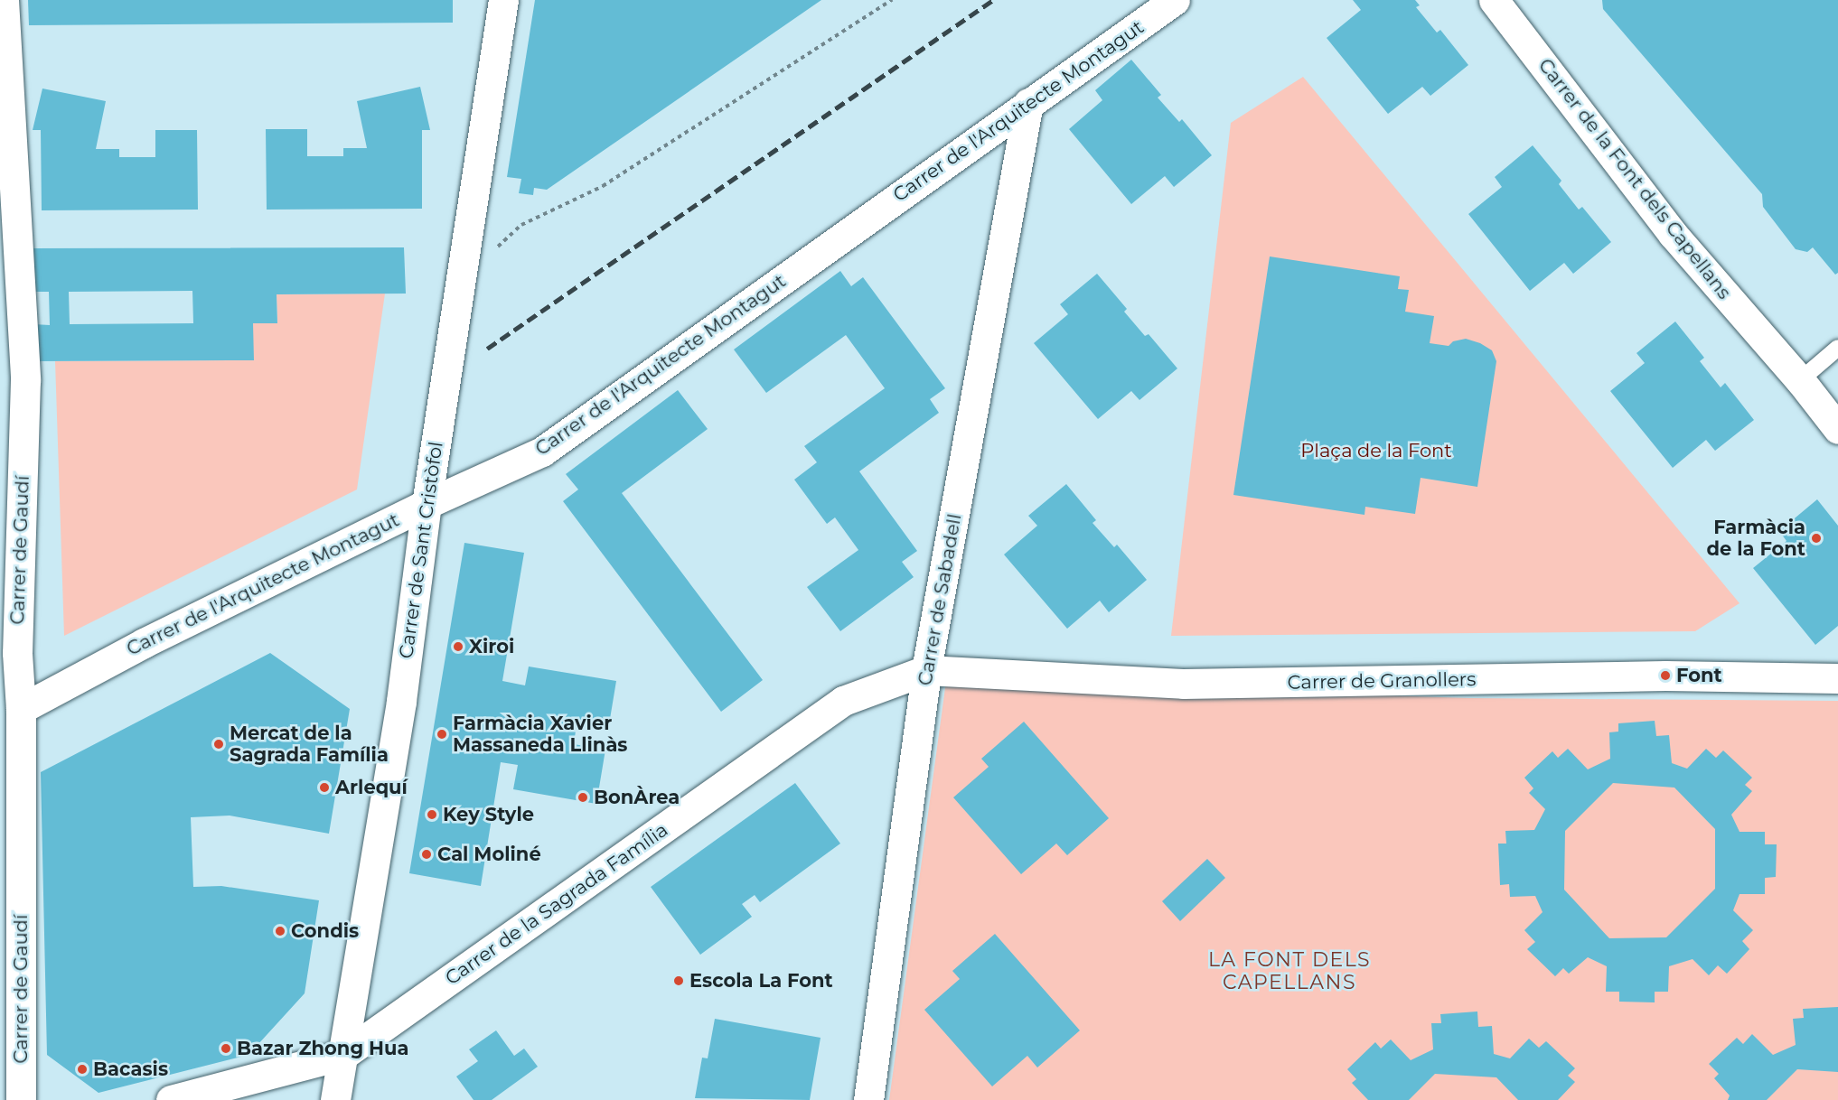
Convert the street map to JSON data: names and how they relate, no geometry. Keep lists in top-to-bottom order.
{
  "streets": {
    "street": [
      "Carrer de l'Arquitecte Montagut",
      "Carrer de la Font dels Capellans",
      "Carrer de Gaudí",
      "Carrer de Sant Cristòfol",
      "Carrer de Sabadell",
      "Carrer de Granollers",
      "Carrer de la Sagrada Família"
    ]
  },
  "crossings": [
    ["Carrer de l'Arquitecte Montagut", "Carrer de Gaudí"],
    ["Carrer de l'Arquitecte Montagut", "Carrer de Sant Cristòfol"],
    ["Carrer de l'Arquitecte Montagut", "Carrer de Sabadell"],
    ["Carrer de Sant Cristòfol", "Carrer de la Sagrada Família"],
    ["Carrer de Sabadell", "Carrer de Granollers"],
    ["Carrer de Sabadell", "Carrer de la Sagrada Família"],
    ["Carrer de Granollers", "Carrer de la Sagrada Família"]
  ],
  "districts": ["LA FONT DELS CAPELLANS"],
  "parks": ["Plaça de la Font"],
  "places": [
    "Farmàcia de la Font",
    "Xiroi",
    "Font",
    "Farmàcia Xavier Massaneda Llinàs",
    "Mercat de la Sagrada Família",
    "Arlequí",
    "BonÀrea",
    "Key Style",
    "Cal Moliné",
    "Condis",
    "Escola La Font",
    "Bazar Zhong Hua",
    "Bacasis"
  ]
}
